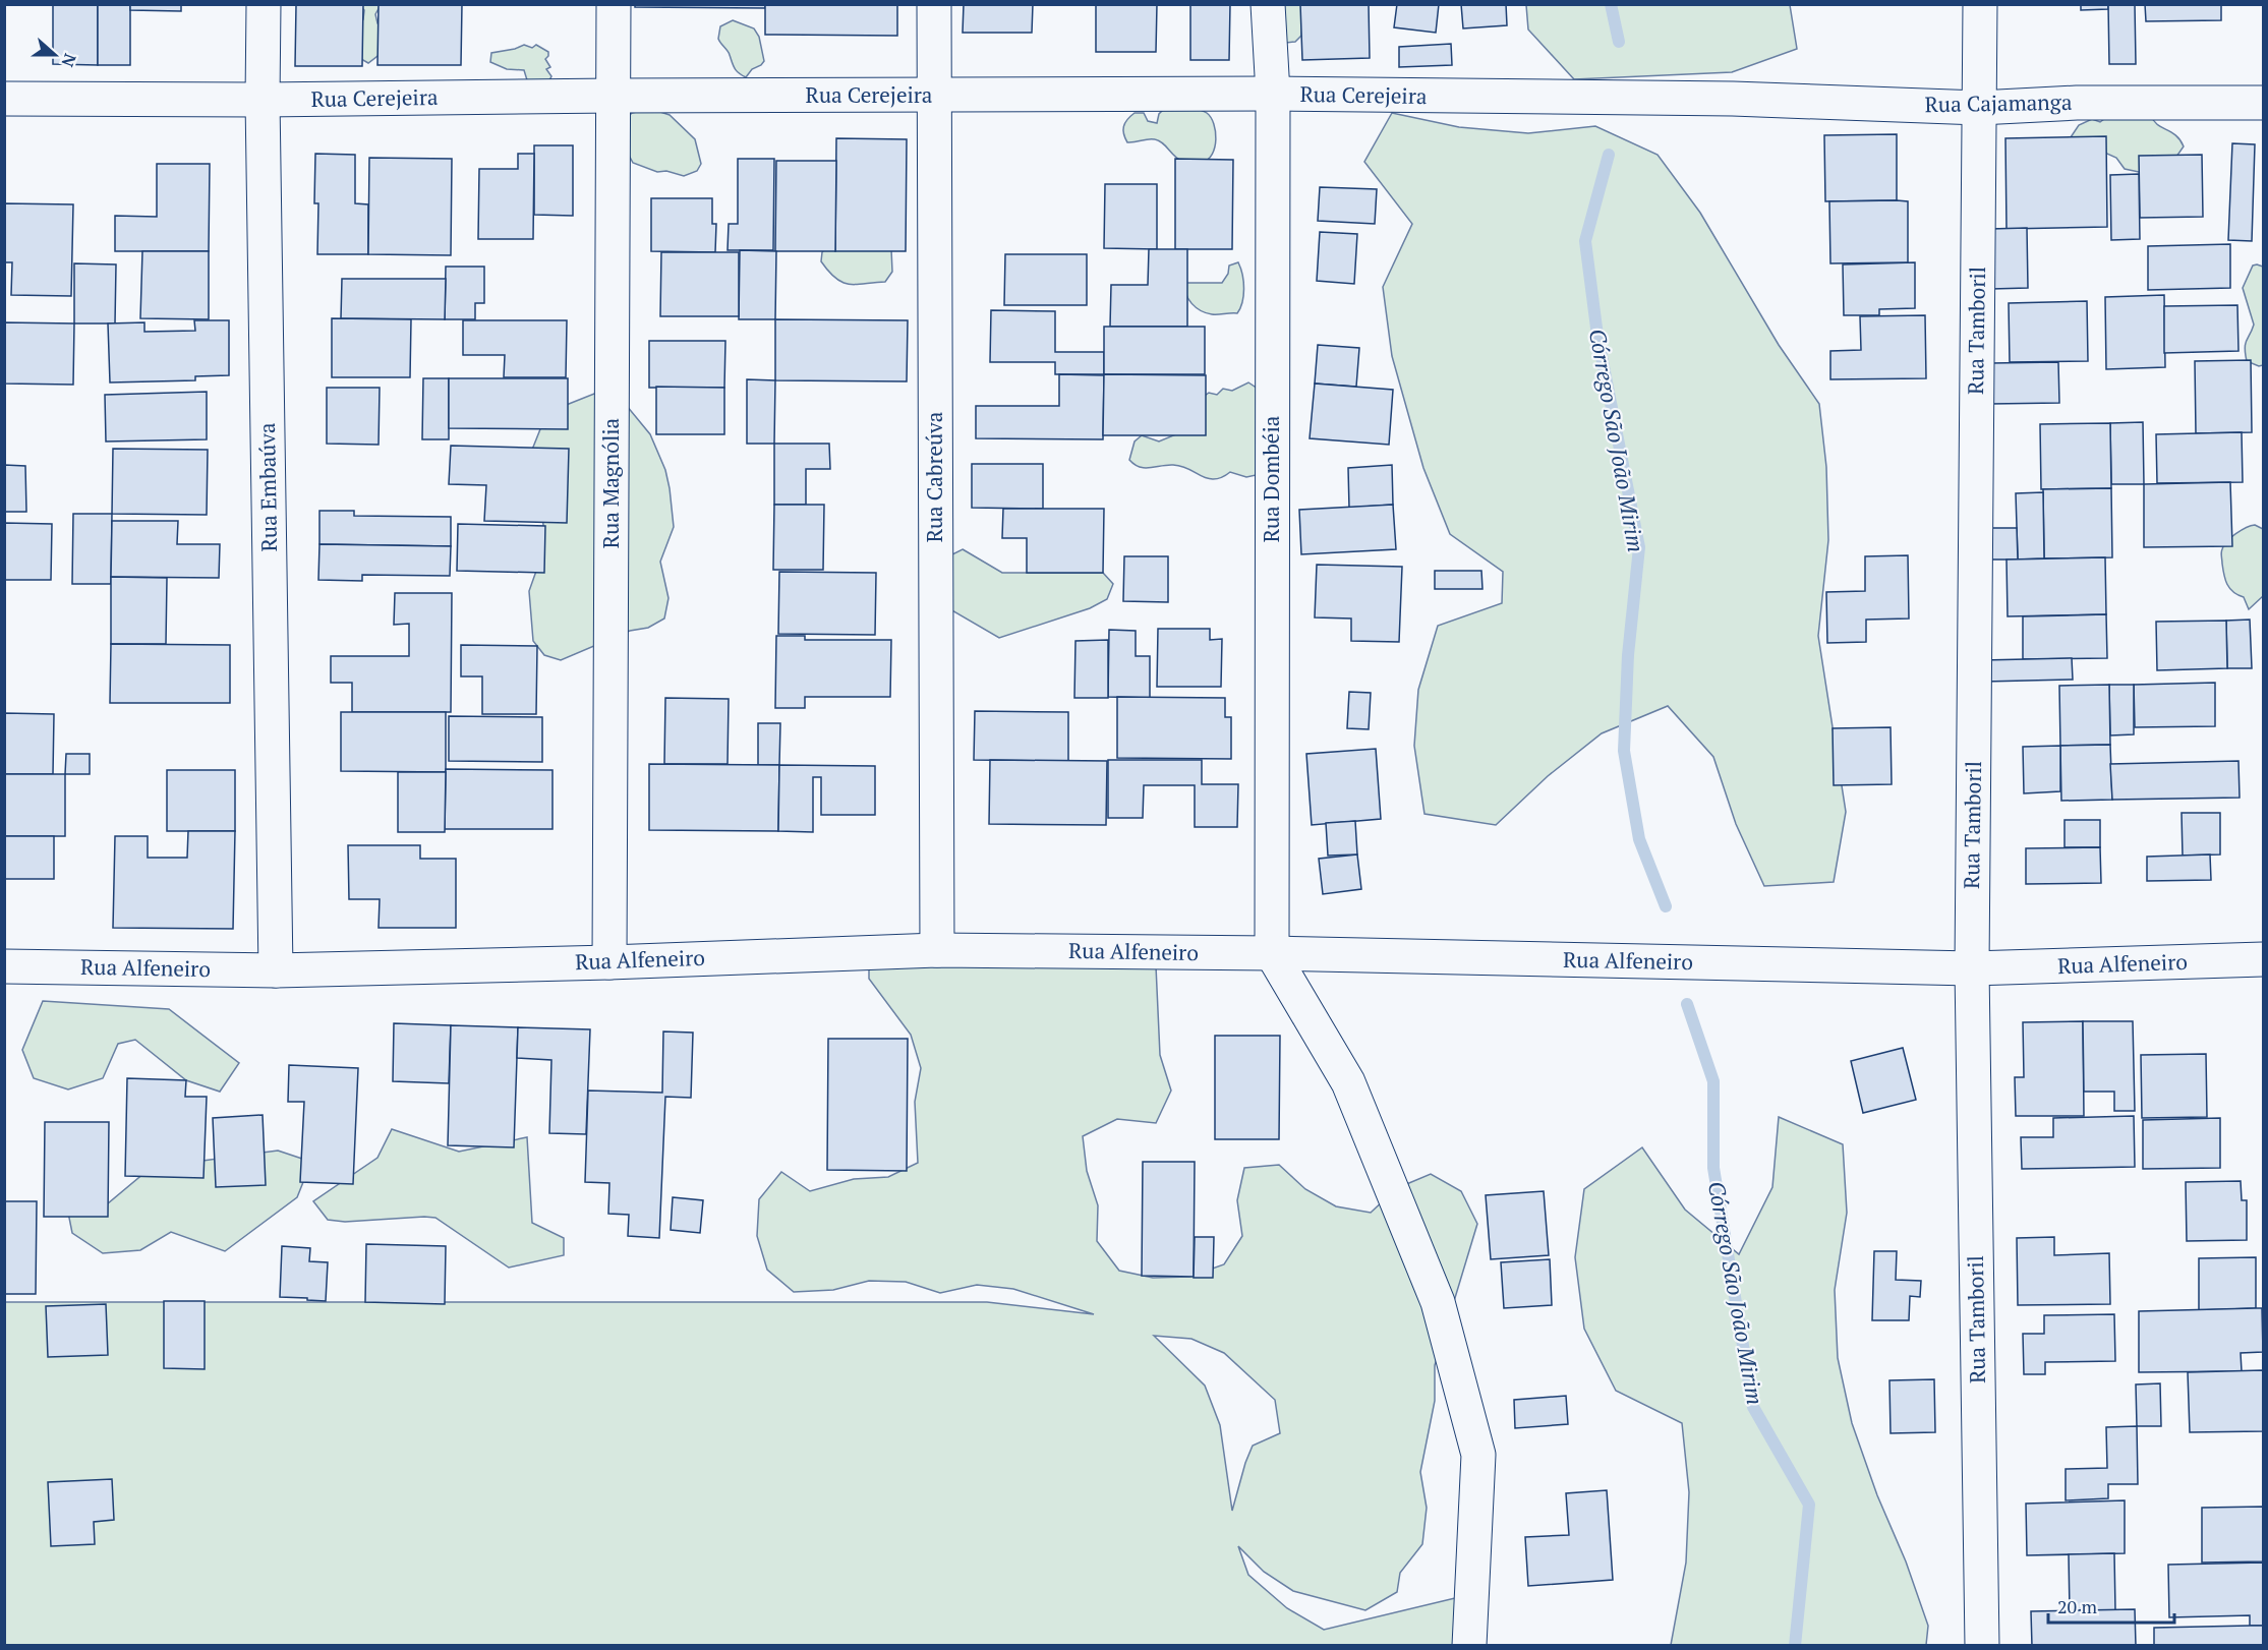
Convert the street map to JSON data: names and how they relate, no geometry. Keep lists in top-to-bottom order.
{
  "streets": {
    "street": [
      "Rua Cerejeira",
      "Rua Cajamanga",
      "Rua Tamboril",
      "Rua Cabreúva",
      "Rua Dombéia",
      "Rua Magnólia",
      "Rua Embaúva",
      "Rua Alfeneiro"
    ]
  },
  "crossings": [
    ["Rua Cerejeira", "Rua Cajamanga"],
    ["Rua Cerejeira", "Rua Cabreúva"],
    ["Rua Cerejeira", "Rua Dombéia"],
    ["Rua Cerejeira", "Rua Magnólia"],
    ["Rua Cerejeira", "Rua Embaúva"],
    ["Rua Cajamanga", "Rua Tamboril"],
    ["Rua Tamboril", "Rua Alfeneiro"],
    ["Rua Cabreúva", "Rua Alfeneiro"],
    ["Rua Dombéia", "Rua Alfeneiro"],
    ["Rua Magnólia", "Rua Alfeneiro"],
    ["Rua Embaúva", "Rua Alfeneiro"]
  ],
  "water": ["Córrego São João Mirim"],
  "scale_bar": "20 m",
  "north": "right"
}
